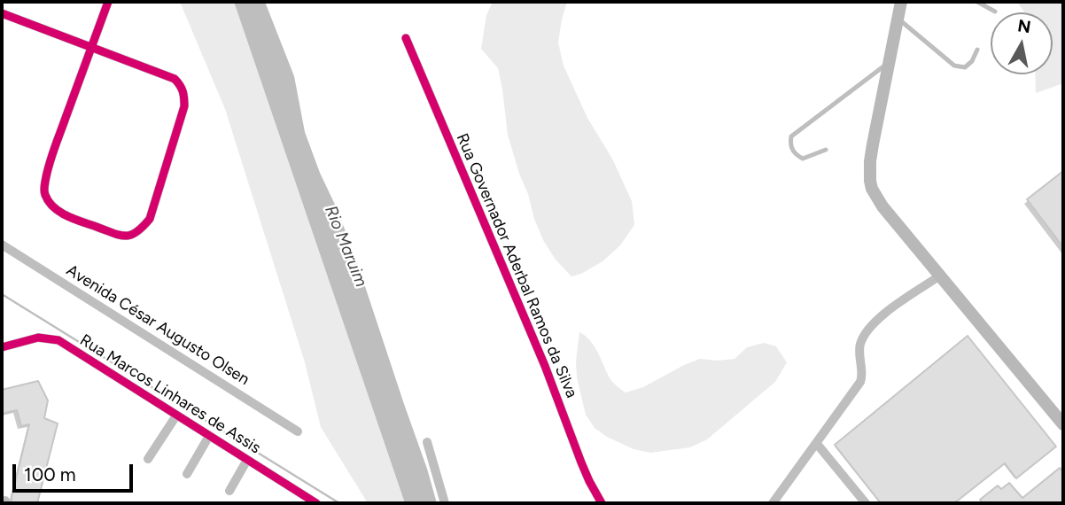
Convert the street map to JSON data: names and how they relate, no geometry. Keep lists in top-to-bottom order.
{
  "streets": {
    "street": ["Rua Governador Aderbal Ramos da Silva", "Avenida César Augusto Olsen", "Rua Marcos Linhares de Assis"]
  },
  "water": ["Rio Maruim"],
  "scale_bar": "100 m",
  "north": "top"
}
